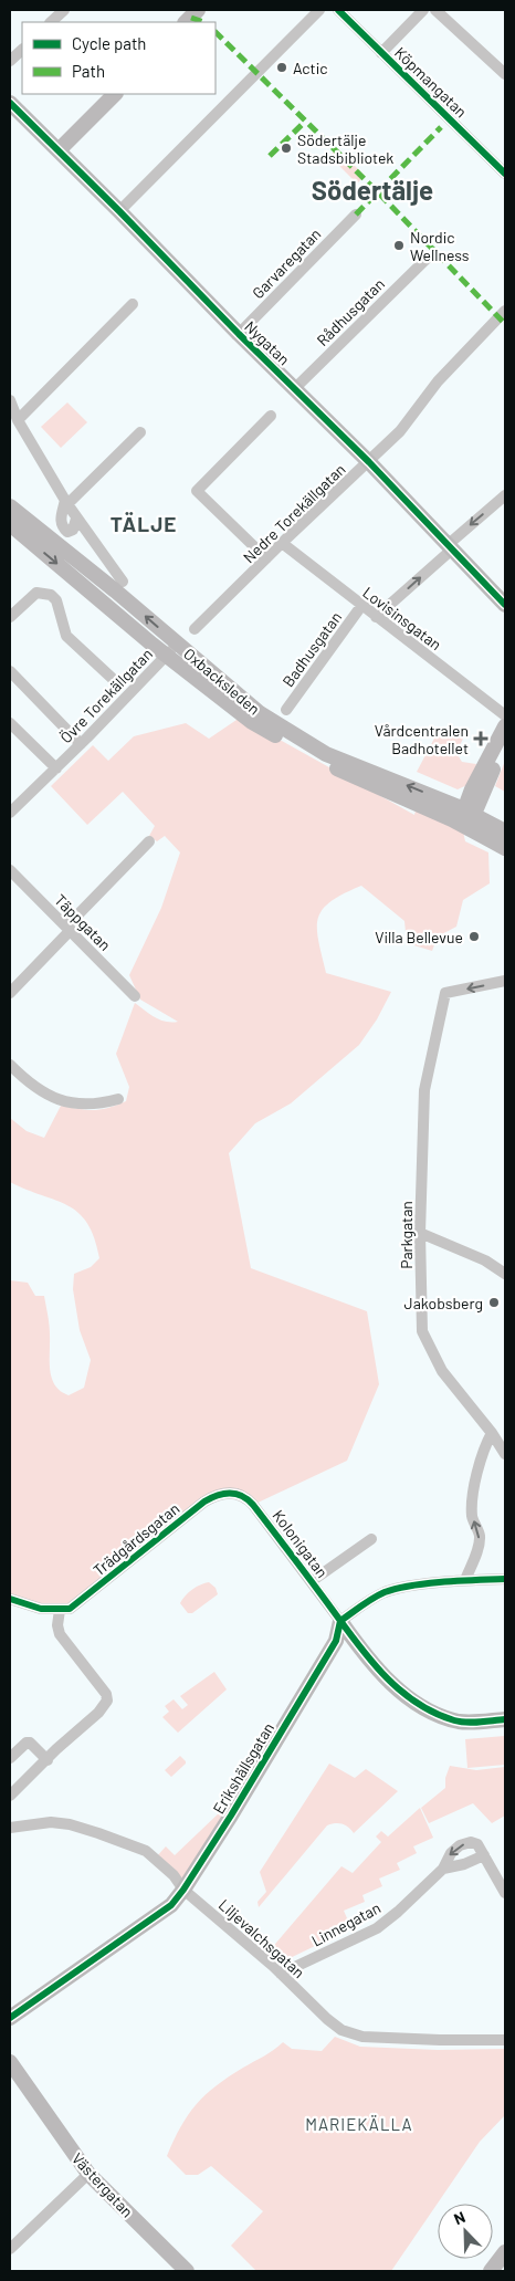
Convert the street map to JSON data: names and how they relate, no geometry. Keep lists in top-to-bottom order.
{
  "streets": {
    "street": [
      "Köpmangatan",
      "Garvaregatan",
      "Rådhusgatan",
      "Nygatan",
      "Nedre Torekällgatan",
      "Lovisinsgatan",
      "Badhusgatan",
      "Oxbacksleden",
      "Övre Torekällgatan",
      "Täppgatan",
      "Parkgatan",
      "Trädgårdsgatan",
      "Kolonigatan",
      "Erikshällsgatan",
      "Linnegatan",
      "Liljevalchsgatan",
      "Västergatan"
    ]
  },
  "crossings": [
    ["Garvaregatan", "Nygatan"],
    ["Rådhusgatan", "Nygatan"],
    ["Nygatan", "Nedre Torekällgatan"],
    ["Nedre Torekällgatan", "Lovisinsgatan"],
    ["Lovisinsgatan", "Badhusgatan"],
    ["Oxbacksleden", "Övre Torekällgatan"],
    ["Trädgårdsgatan", "Kolonigatan"],
    ["Kolonigatan", "Erikshällsgatan"],
    ["Erikshällsgatan", "Liljevalchsgatan"],
    ["Linnegatan", "Liljevalchsgatan"]
  ],
  "one_way": ["Parkgatan"],
  "districts": ["Södertälje", "TÄLJE", "MARIEKÄLLA"],
  "places": {
    "other": [
      "Actic",
      "Södertälje Stadsbibliotek",
      "Nordic Wellness",
      "Villa Bellevue",
      "Jakobsberg"
    ],
    "health": ["Vårdcentralen Badhotellet"]
  },
  "legend": ["Cycle path", "Path"],
  "north": "top left"
}
